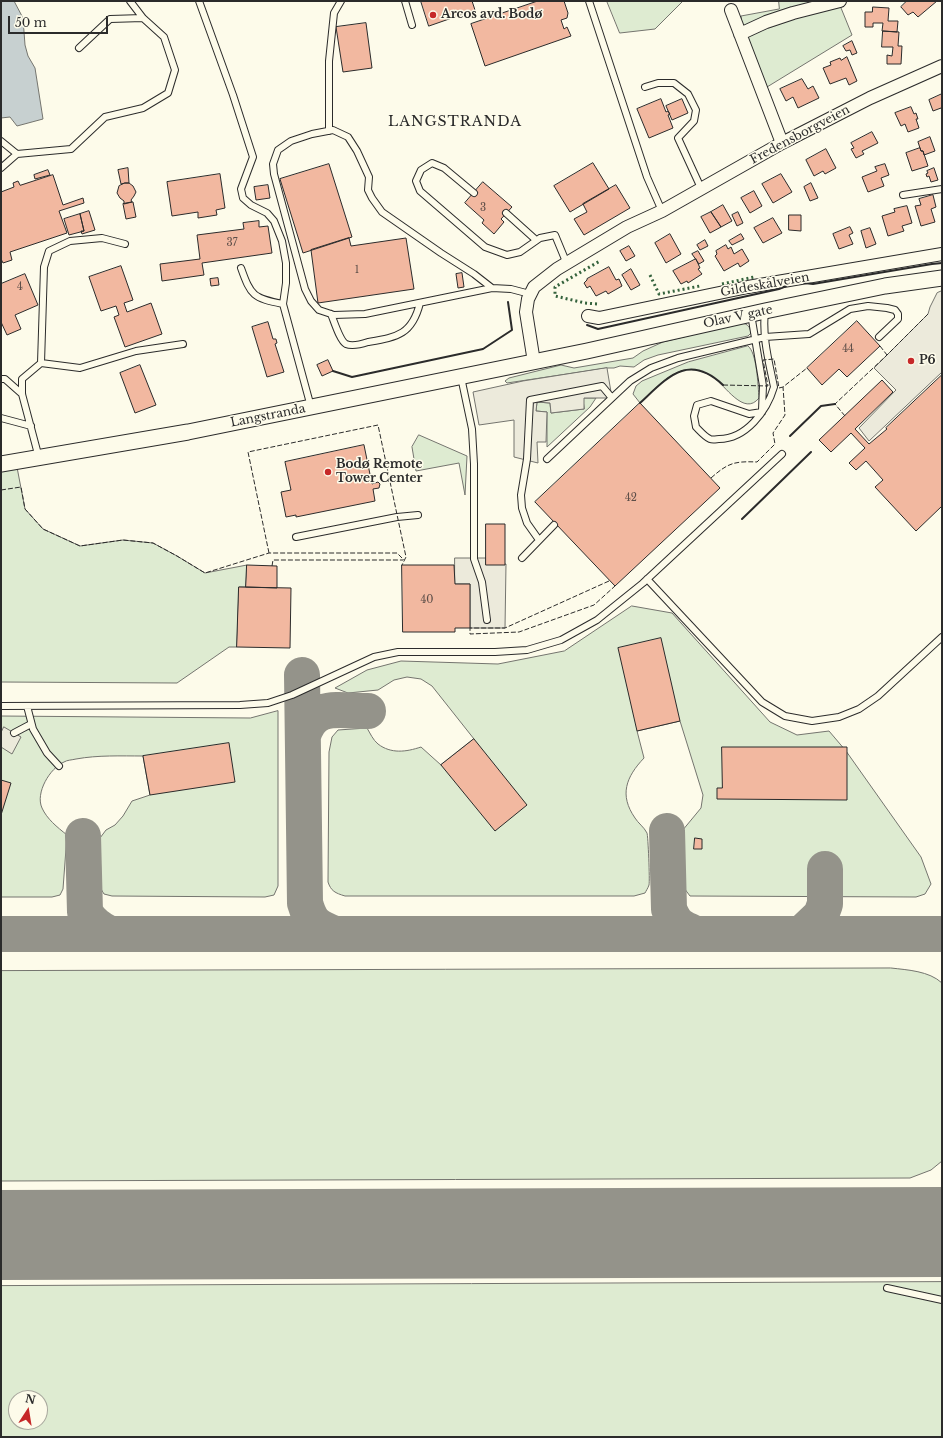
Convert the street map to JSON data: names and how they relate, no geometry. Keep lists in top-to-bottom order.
{
  "streets": {
    "street": [
      "Fredensborgveien",
      "Gildeskålveien",
      "Olav V gate",
      "Langstranda"
    ]
  },
  "crossings": [
    ["Olav V gate", "Langstranda"]
  ],
  "districts": ["LANGSTRANDA"],
  "places": ["Arcos avd. Bodø", "P6", "Bodø Remote Tower Center"],
  "house_numbers": [
    "3",
    "37",
    "1",
    "4",
    "44",
    "42",
    "40"
  ],
  "scale_bar": "50 m",
  "north": "top"
}
